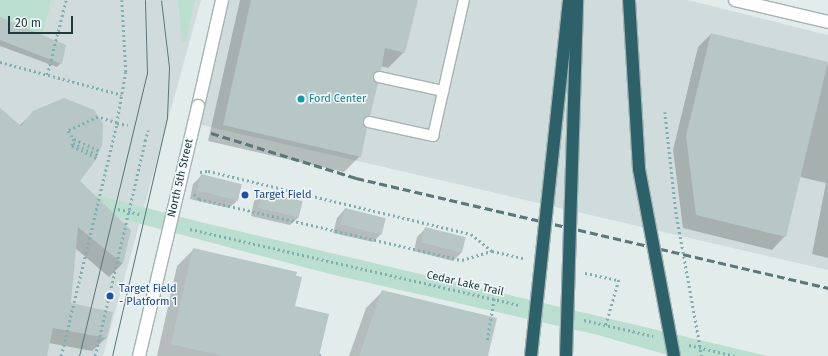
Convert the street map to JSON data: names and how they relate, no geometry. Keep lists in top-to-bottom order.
{
  "streets": {
    "street": ["North 5th Street"],
    "path": ["Cedar Lake Trail"]
  },
  "places": ["Ford Center", "Target Field", "Target Field - Platform 1"],
  "scale_bar": "20 m"
}
